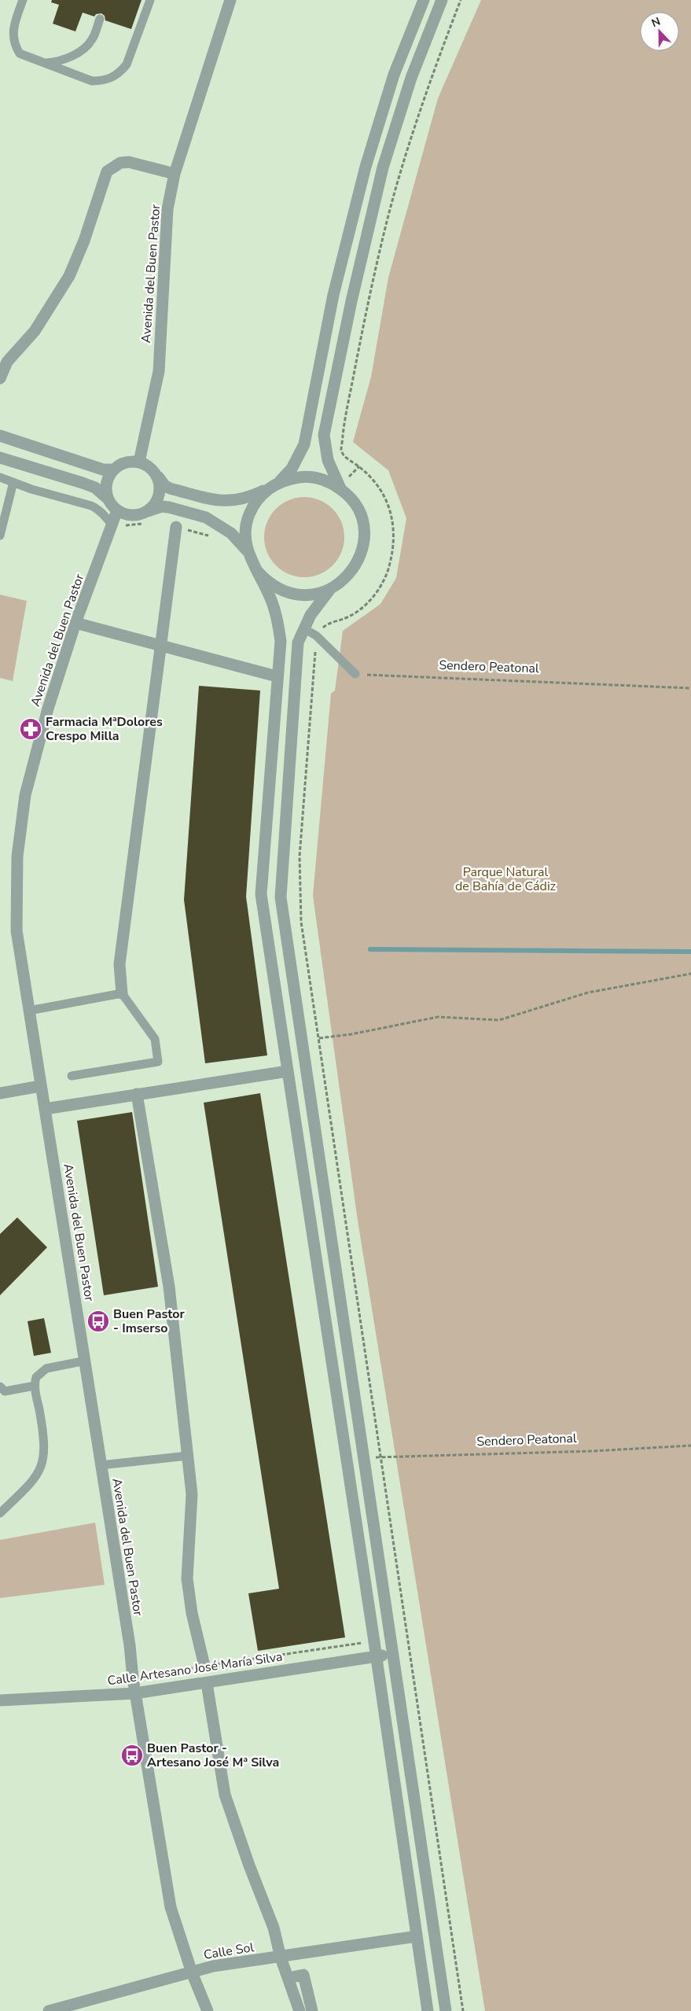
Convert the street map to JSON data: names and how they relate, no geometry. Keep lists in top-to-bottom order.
{
  "streets": {
    "street": ["Avenida del Buen Pastor", "Calle Artesano José María Silva", "Calle Sol"],
    "path": ["Sendero Peatonal"]
  },
  "crossings": [
    ["Avenida del Buen Pastor", "Calle Artesano José María Silva"],
    ["Avenida del Buen Pastor", "Calle Sol"]
  ],
  "parks": ["Parque Natural de Bahía de Cádiz"],
  "places": {
    "pharmacy": ["Farmacia MªDolores Crespo Milla"],
    "bus stop": ["Buen Pastor - Imserso", "Buen Pastor - Artesano José Mª Silva"]
  },
  "north": "top"
}
